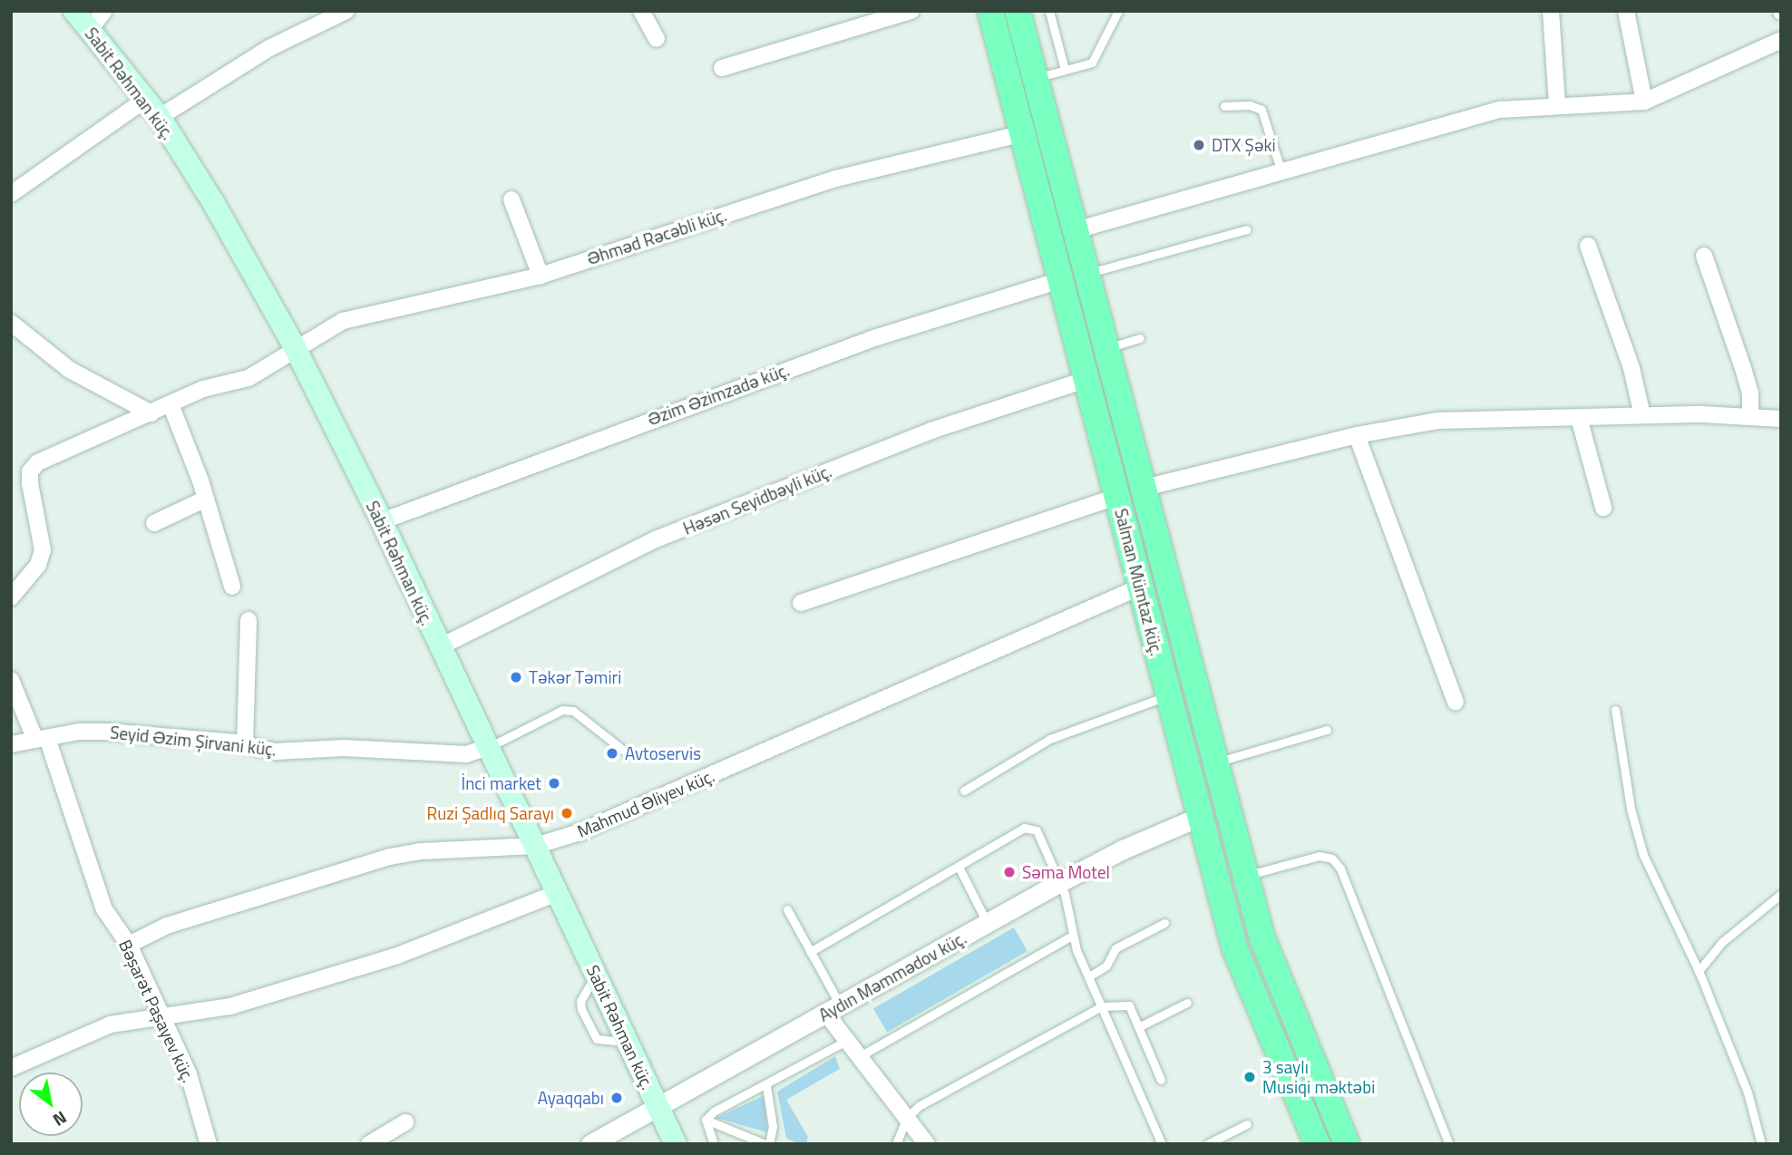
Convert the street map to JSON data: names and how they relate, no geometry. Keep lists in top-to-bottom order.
{
  "streets": {
    "highway": ["Salman Mümtaz küç."],
    "main road": ["Sabit Rəhman küç."],
    "street": [
      "Əhməd Rəcəbli küç.",
      "Əzim Əzimzadə küç.",
      "Həsən Seyidbəyli küç.",
      "Seyid Əzim Şirvani küç.",
      "Mahmud Əliyev küç.",
      "Aydın Məmmədov küç.",
      "Bəşarət Paşayev küç."
    ]
  },
  "crossings": [
    ["Sabit Rəhman küç.", "Əhməd Rəcəbli küç."],
    ["Sabit Rəhman küç.", "Əzim Əzimzadə küç."],
    ["Sabit Rəhman küç.", "Həsən Seyidbəyli küç."],
    ["Sabit Rəhman küç.", "Seyid Əzim Şirvani küç."],
    ["Sabit Rəhman küç.", "Mahmud Əliyev küç."],
    ["Sabit Rəhman küç.", "Aydın Məmmədov küç."],
    ["Əhməd Rəcəbli küç.", "Salman Mümtaz küç."],
    ["Əzim Əzimzadə küç.", "Salman Mümtaz küç."],
    ["Həsən Seyidbəyli küç.", "Salman Mümtaz küç."],
    ["Salman Mümtaz küç.", "Mahmud Əliyev küç."],
    ["Salman Mümtaz küç.", "Aydın Məmmədov küç."],
    ["Seyid Əzim Şirvani küç.", "Bəşarət Paşayev küç."],
    ["Mahmud Əliyev küç.", "Bəşarət Paşayev küç."]
  ],
  "places": [
    "DTX Şəki",
    "Təkər Təmiri",
    "Avtoservis",
    "İnci market",
    "Ruzi Şadlıq Sarayı",
    "Səma Motel",
    "3 saylı Musiqi məktəbi",
    "Ayaqqabı"
  ],
  "north": "bottom right"
}
